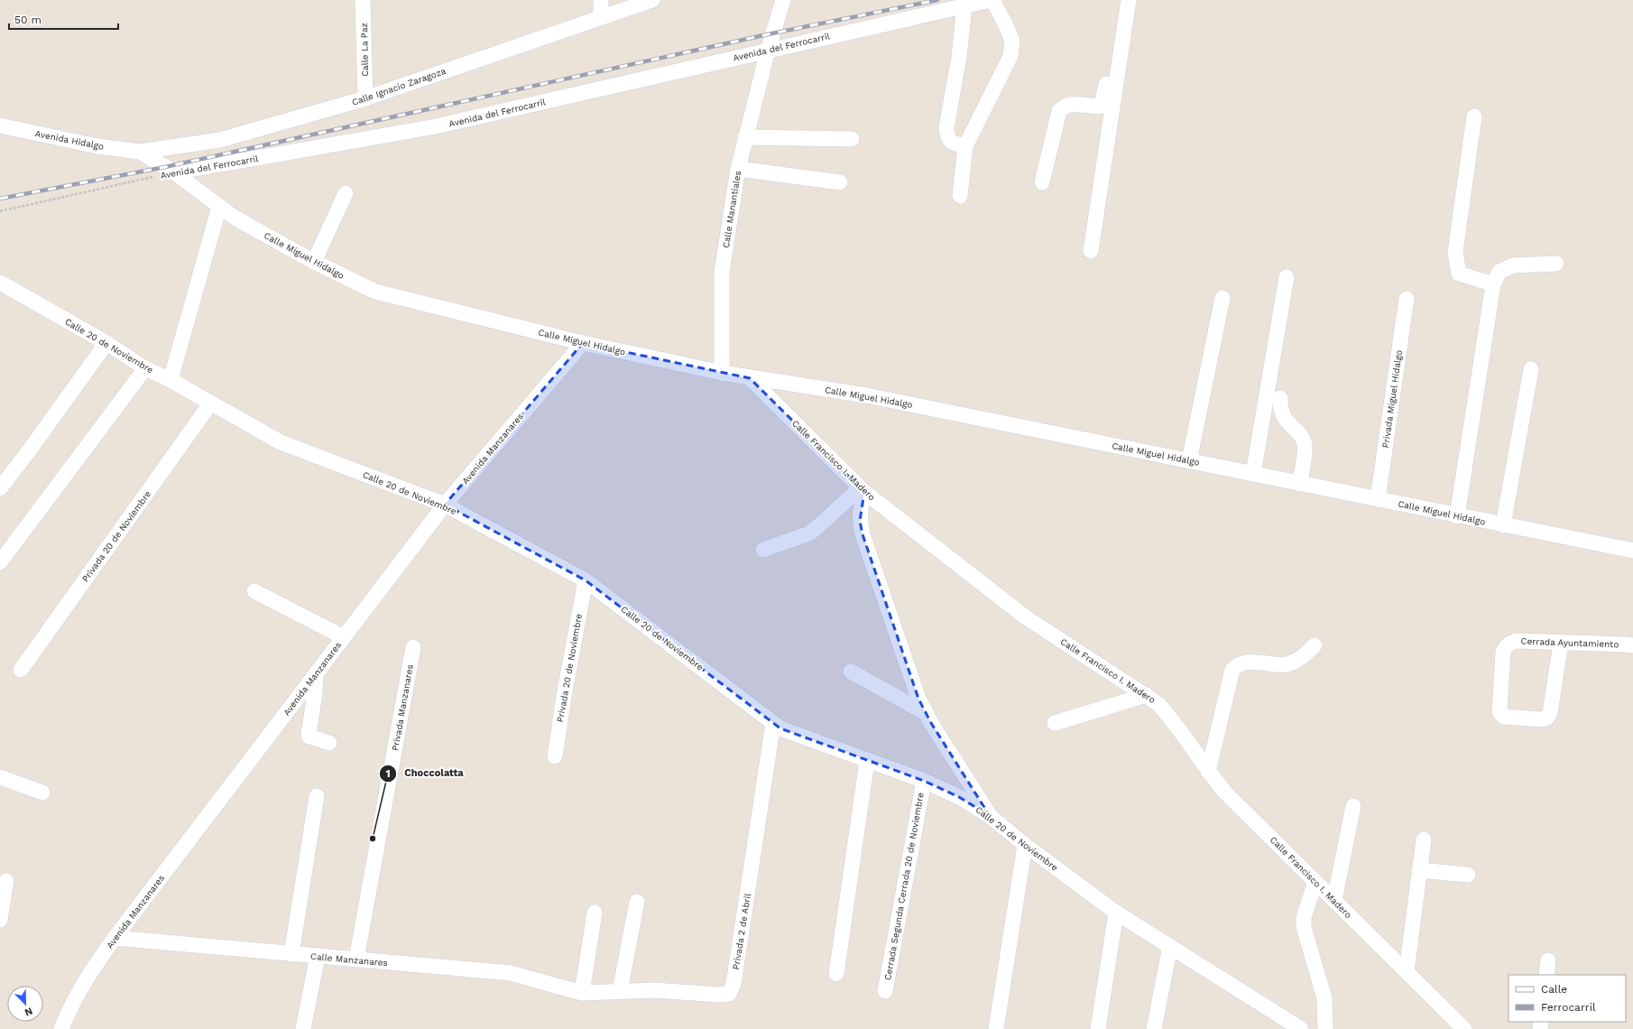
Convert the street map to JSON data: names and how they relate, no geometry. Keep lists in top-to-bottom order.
{
  "streets": {
    "street": [
      "Avenida del Ferrocarril",
      "Calle La Paz",
      "Calle Ignacio Zaragoza",
      "Avenida Hidalgo",
      "Calle Manantiales",
      "Calle Miguel Hidalgo",
      "Calle 20 de Noviembre",
      "Privada Miguel Hidalgo",
      "Avenida Manzanares",
      "Calle Francisco I. Madero",
      "Privada 20 de Noviembre",
      "Cerrada Ayuntamiento",
      "Privada Manzanares",
      "Cerrada Segunda Cerrada 20 de Noviembre",
      "Privada 2 de Abril",
      "Calle Manzanares"
    ]
  },
  "crossings": [
    ["Avenida del Ferrocarril", "Calle Manantiales"],
    ["Avenida del Ferrocarril", "Calle Miguel Hidalgo"],
    ["Calle La Paz", "Calle Ignacio Zaragoza"],
    ["Calle Ignacio Zaragoza", "Avenida Hidalgo"],
    ["Calle Ignacio Zaragoza", "Calle Miguel Hidalgo"],
    ["Avenida Hidalgo", "Calle Miguel Hidalgo"],
    ["Calle Manantiales", "Calle Miguel Hidalgo"],
    ["Calle Miguel Hidalgo", "Privada Miguel Hidalgo"],
    ["Calle Miguel Hidalgo", "Avenida Manzanares"],
    ["Calle Miguel Hidalgo", "Calle Francisco I. Madero"],
    ["Calle 20 de Noviembre", "Avenida Manzanares"],
    ["Calle 20 de Noviembre", "Privada 20 de Noviembre"],
    ["Calle 20 de Noviembre", "Cerrada Segunda Cerrada 20 de Noviembre"],
    ["Calle 20 de Noviembre", "Privada 2 de Abril"],
    ["Avenida Manzanares", "Calle Manzanares"],
    ["Privada Manzanares", "Calle Manzanares"],
    ["Privada 2 de Abril", "Calle Manzanares"]
  ],
  "places": ["Choccolatta"],
  "legend": ["Calle", "Ferrocarril"],
  "scale_bar": "50 m",
  "north": "bottom right"
}
